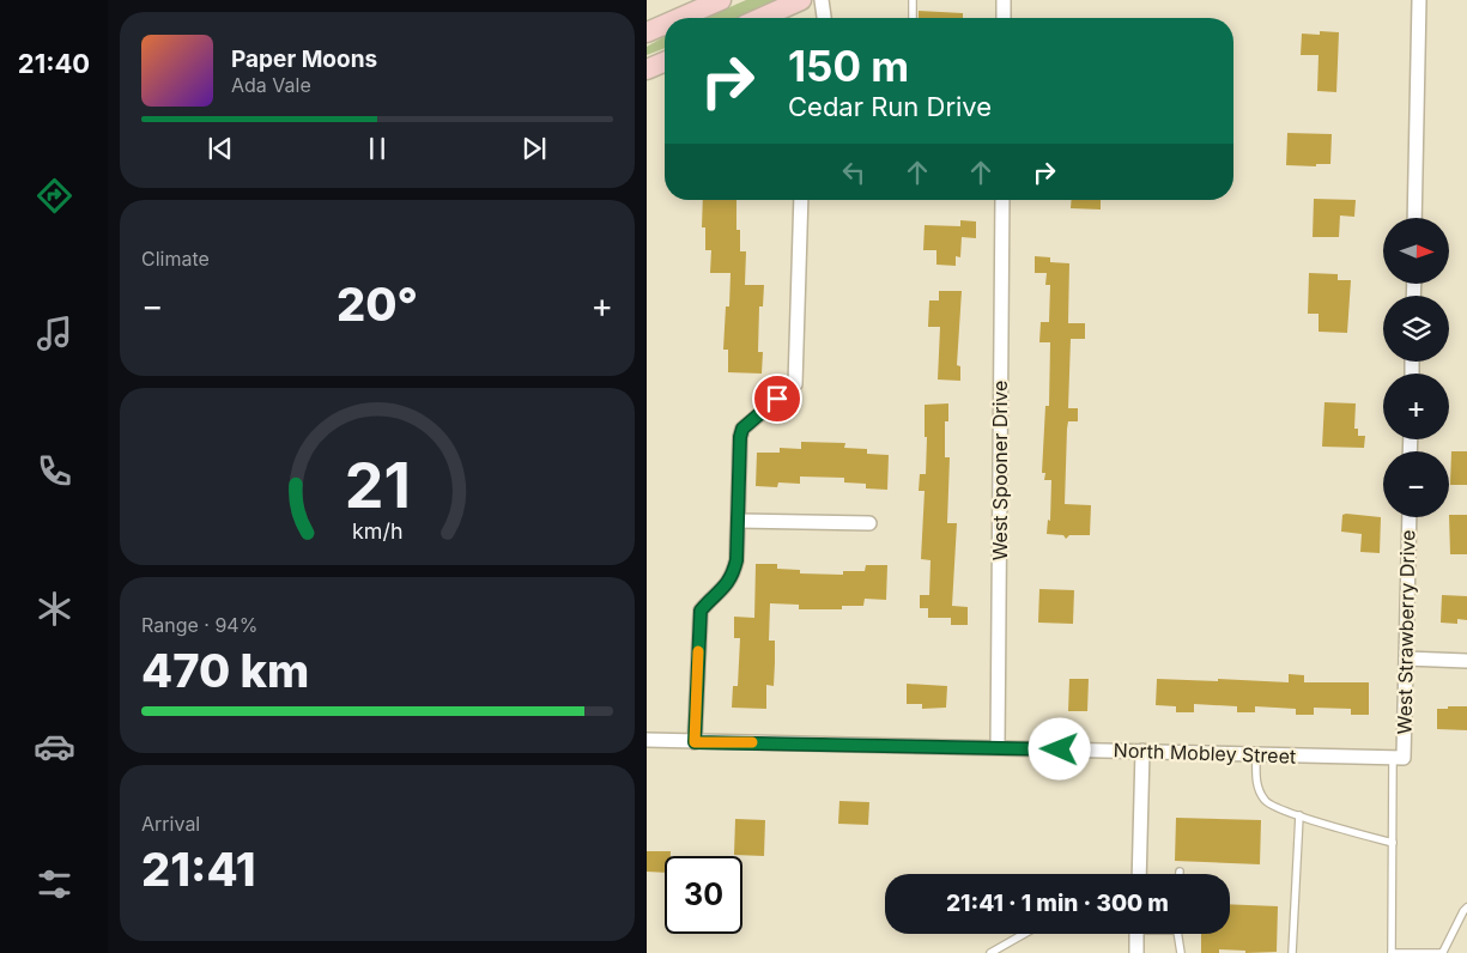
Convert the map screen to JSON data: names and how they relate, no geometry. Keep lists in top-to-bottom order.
{
  "streets": {
    "street": ["West Spooner Drive", "West Strawberry Drive", "North Mobley Street"]
  },
  "crossings": [
    ["West Spooner Drive", "North Mobley Street"],
    ["West Strawberry Drive", "North Mobley Street"]
  ],
  "north": "right",
  "page": {
    "tabs": "21:40",
    "turn": ["150 m", "Cedar Run Drive"],
    "song": ["Paper Moons", "Ada Vale"],
    "tile": [
      "Climate",
      ["Range · 94%", "470 km"],
      ["Arrival", "21:41"]
    ],
    "map_buttons": ["+", "−"],
    "heat": ["−", "20°", "+"],
    "limit": "30",
    "trip": "21:41 · 1 min · 300 m",
    "gauge": ["21", "km/h"]
  }
}
